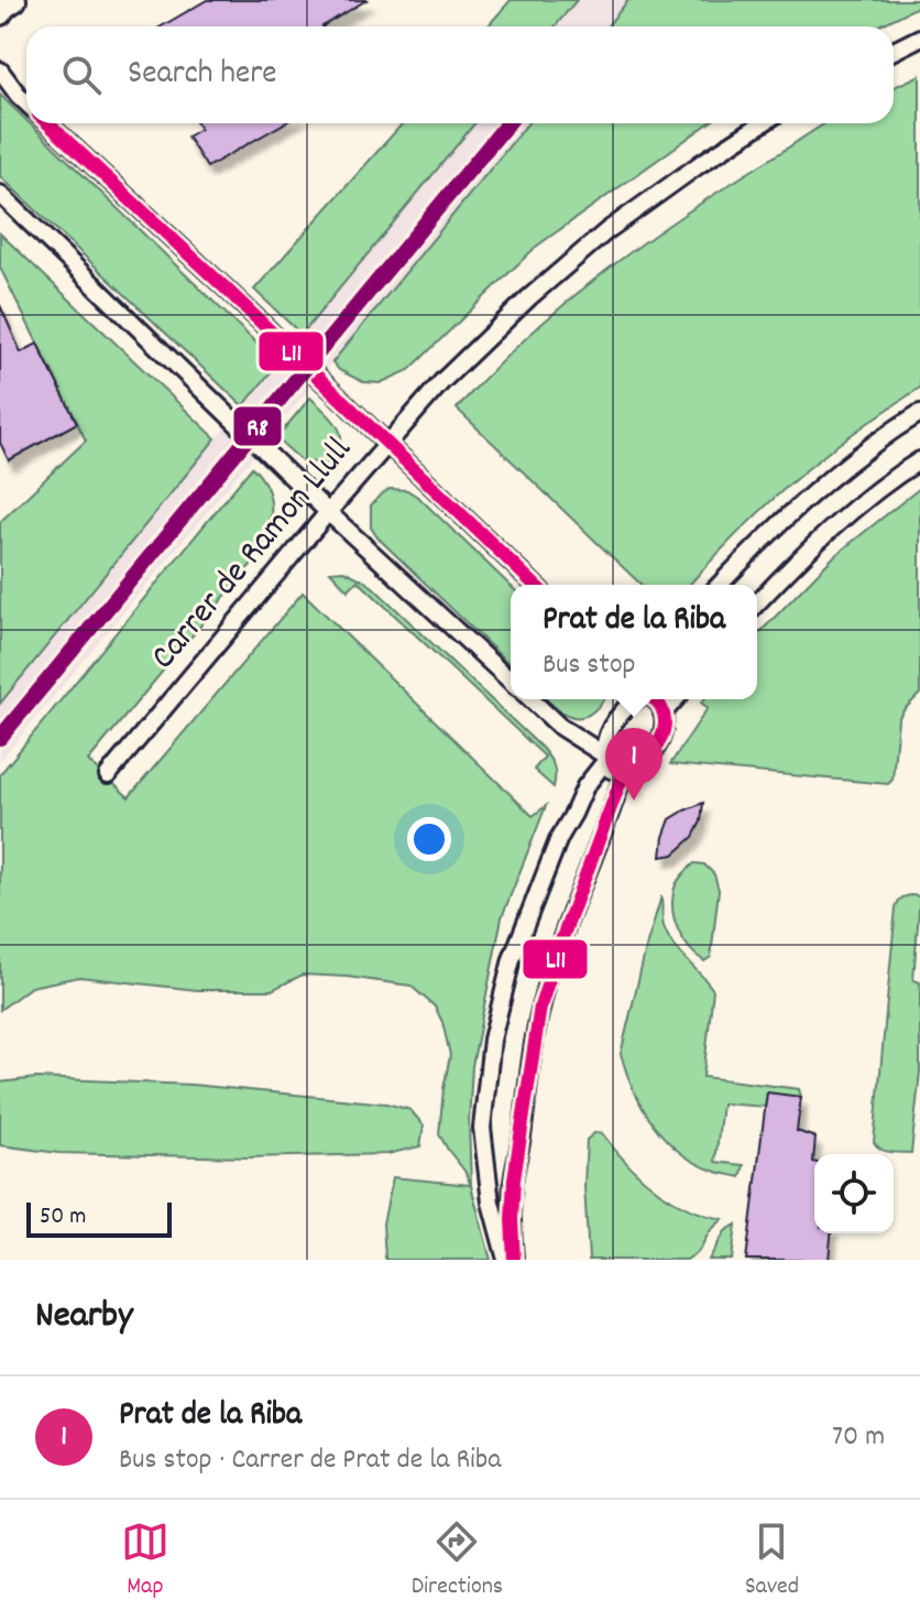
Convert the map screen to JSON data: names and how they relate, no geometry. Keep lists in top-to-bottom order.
{
  "streets": {
    "street": ["Carrer de Ramon Llull"]
  },
  "lines": ["transit line R8", "transit line L11"],
  "scale_bar": "50 m",
  "page": {
    "search": "Search here",
    "popup": ["Prat de la Riba", "Bus stop"],
    "pins": "1",
    "scale": "50 m",
    "heading": "Nearby",
    "list": [
      {
        "mark": "1",
        "name": "Prat de la Riba",
        "note": "Bus stop · Carrer de Prat de la Riba",
        "value": "70 m"
      }
    ],
    "nav": ["Map", "Directions", "Saved"]
  }
}
